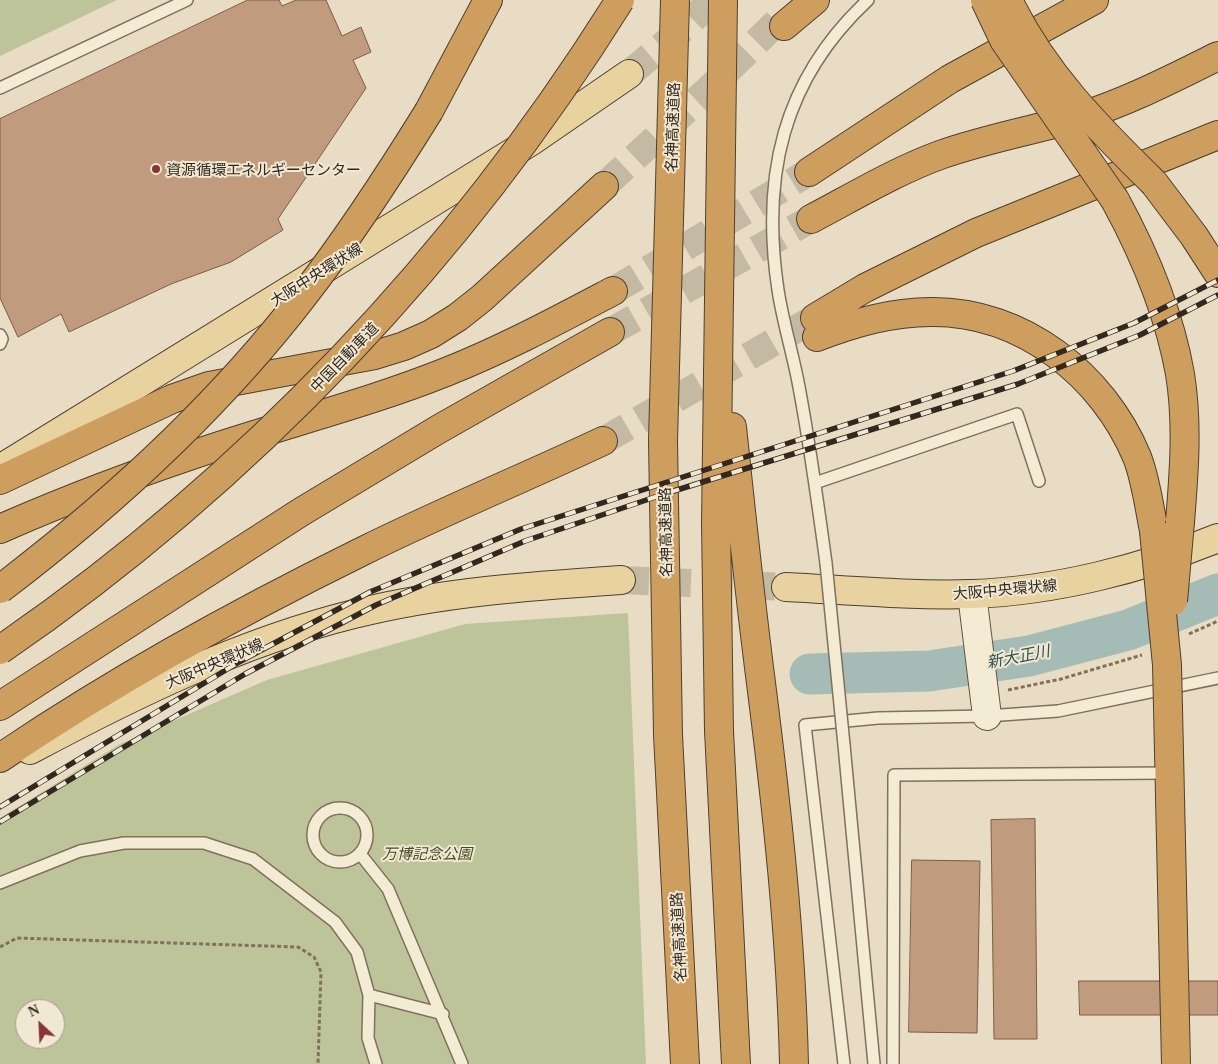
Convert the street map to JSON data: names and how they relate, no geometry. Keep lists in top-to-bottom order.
{
  "streets": {
    "highway": ["名神高速道路", "中国自動車道"],
    "main road": ["大阪中央環状線"]
  },
  "water": ["新大正川"],
  "parks": ["万博記念公園"],
  "places": ["資源循環エネルギーセンター"],
  "north": "top left"
}
